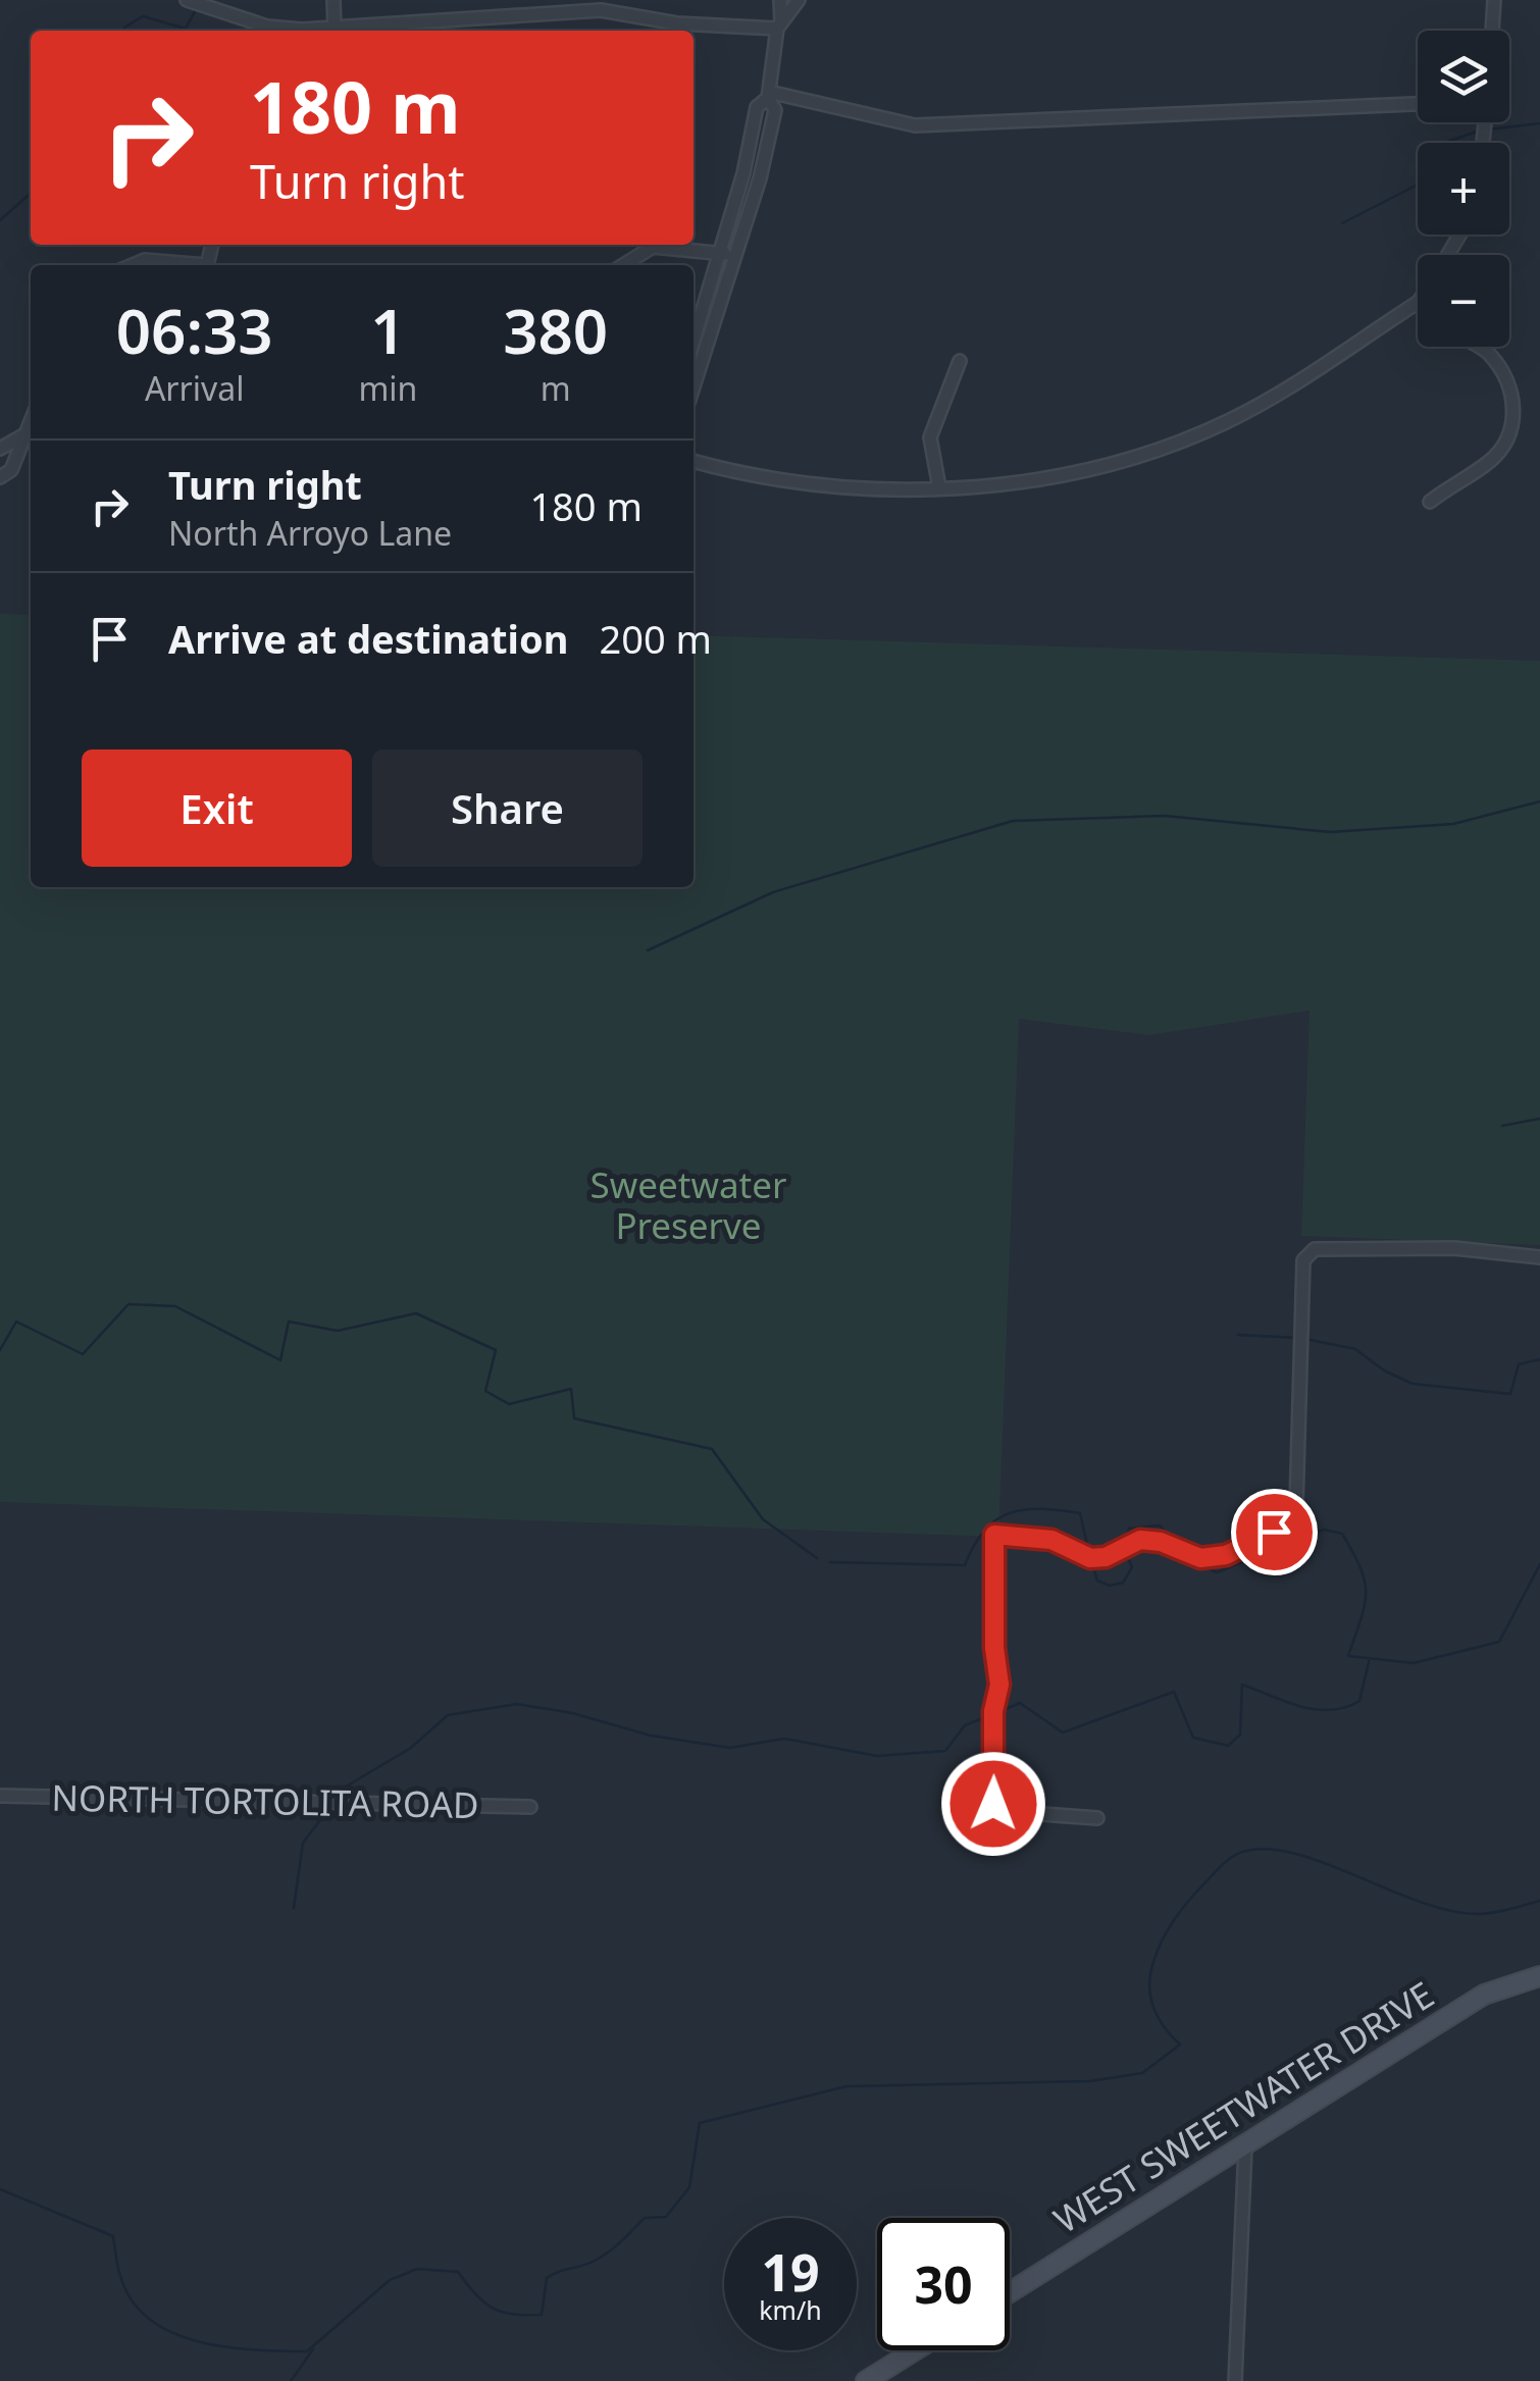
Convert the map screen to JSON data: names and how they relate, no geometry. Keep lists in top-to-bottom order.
{
  "streets": {
    "street": ["NORTH TORTOLITA ROAD", "WEST SWEETWATER DRIVE"]
  },
  "parks": ["Sweetwater Preserve"],
  "page": {
    "map_buttons": ["+", "−"],
    "turn": ["180 m", "Turn right"],
    "eta": [
      "06:33",
      "Arrival",
      "1",
      "min",
      "380",
      "m"
    ],
    "list": [
      {
        "name": "Turn right",
        "note": "North Arroyo Lane",
        "value": "180 m"
      },
      {
        "name": "Arrive at destination",
        "value": "200 m"
      }
    ],
    "buttons": ["Exit", "Share"],
    "speed": "19 km/h",
    "limit": "30"
  }
}
